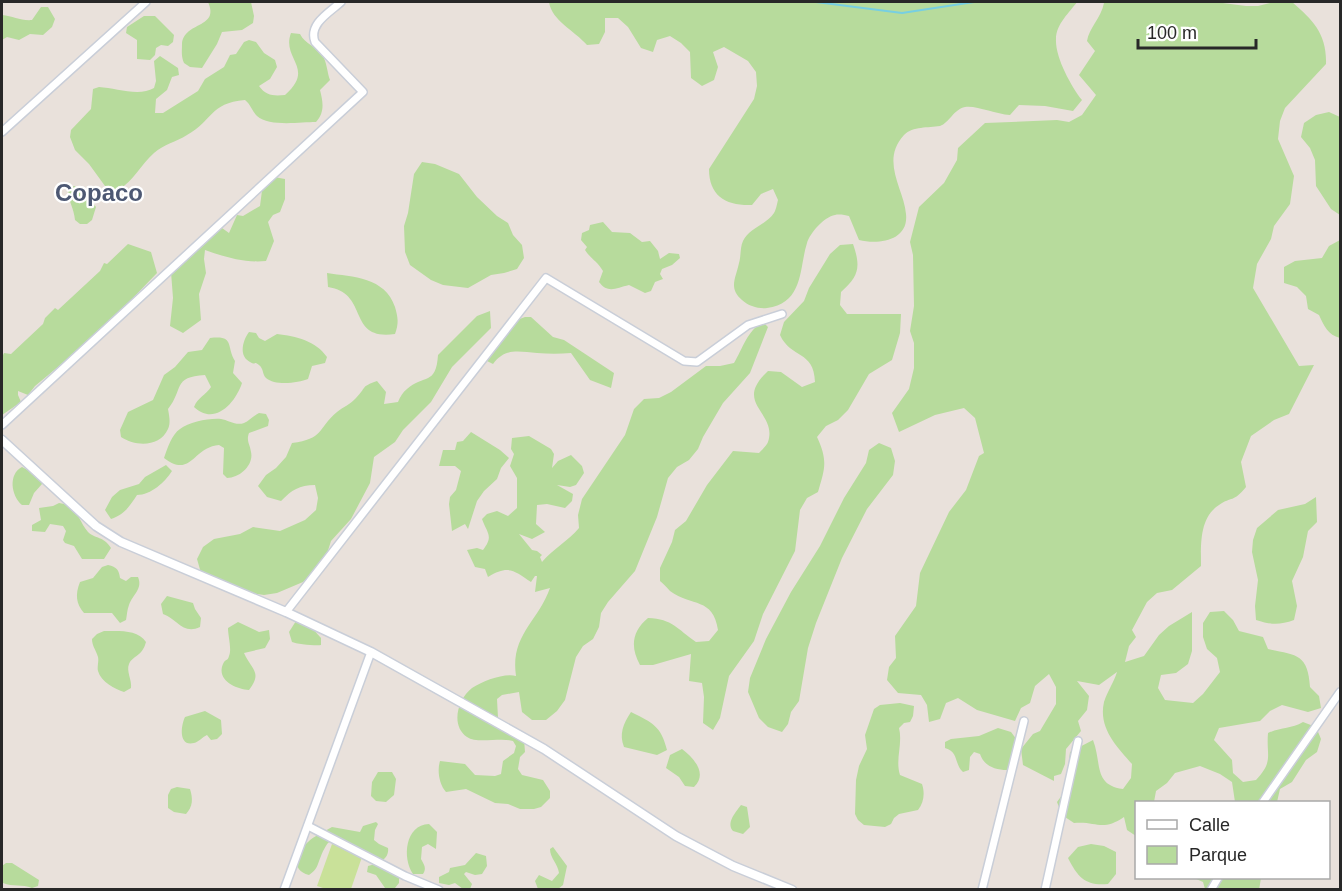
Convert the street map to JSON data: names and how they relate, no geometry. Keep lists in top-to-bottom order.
{
  "districts": ["Copaco"],
  "legend": ["Calle", "Parque"],
  "scale_bar": "100 m"
}
